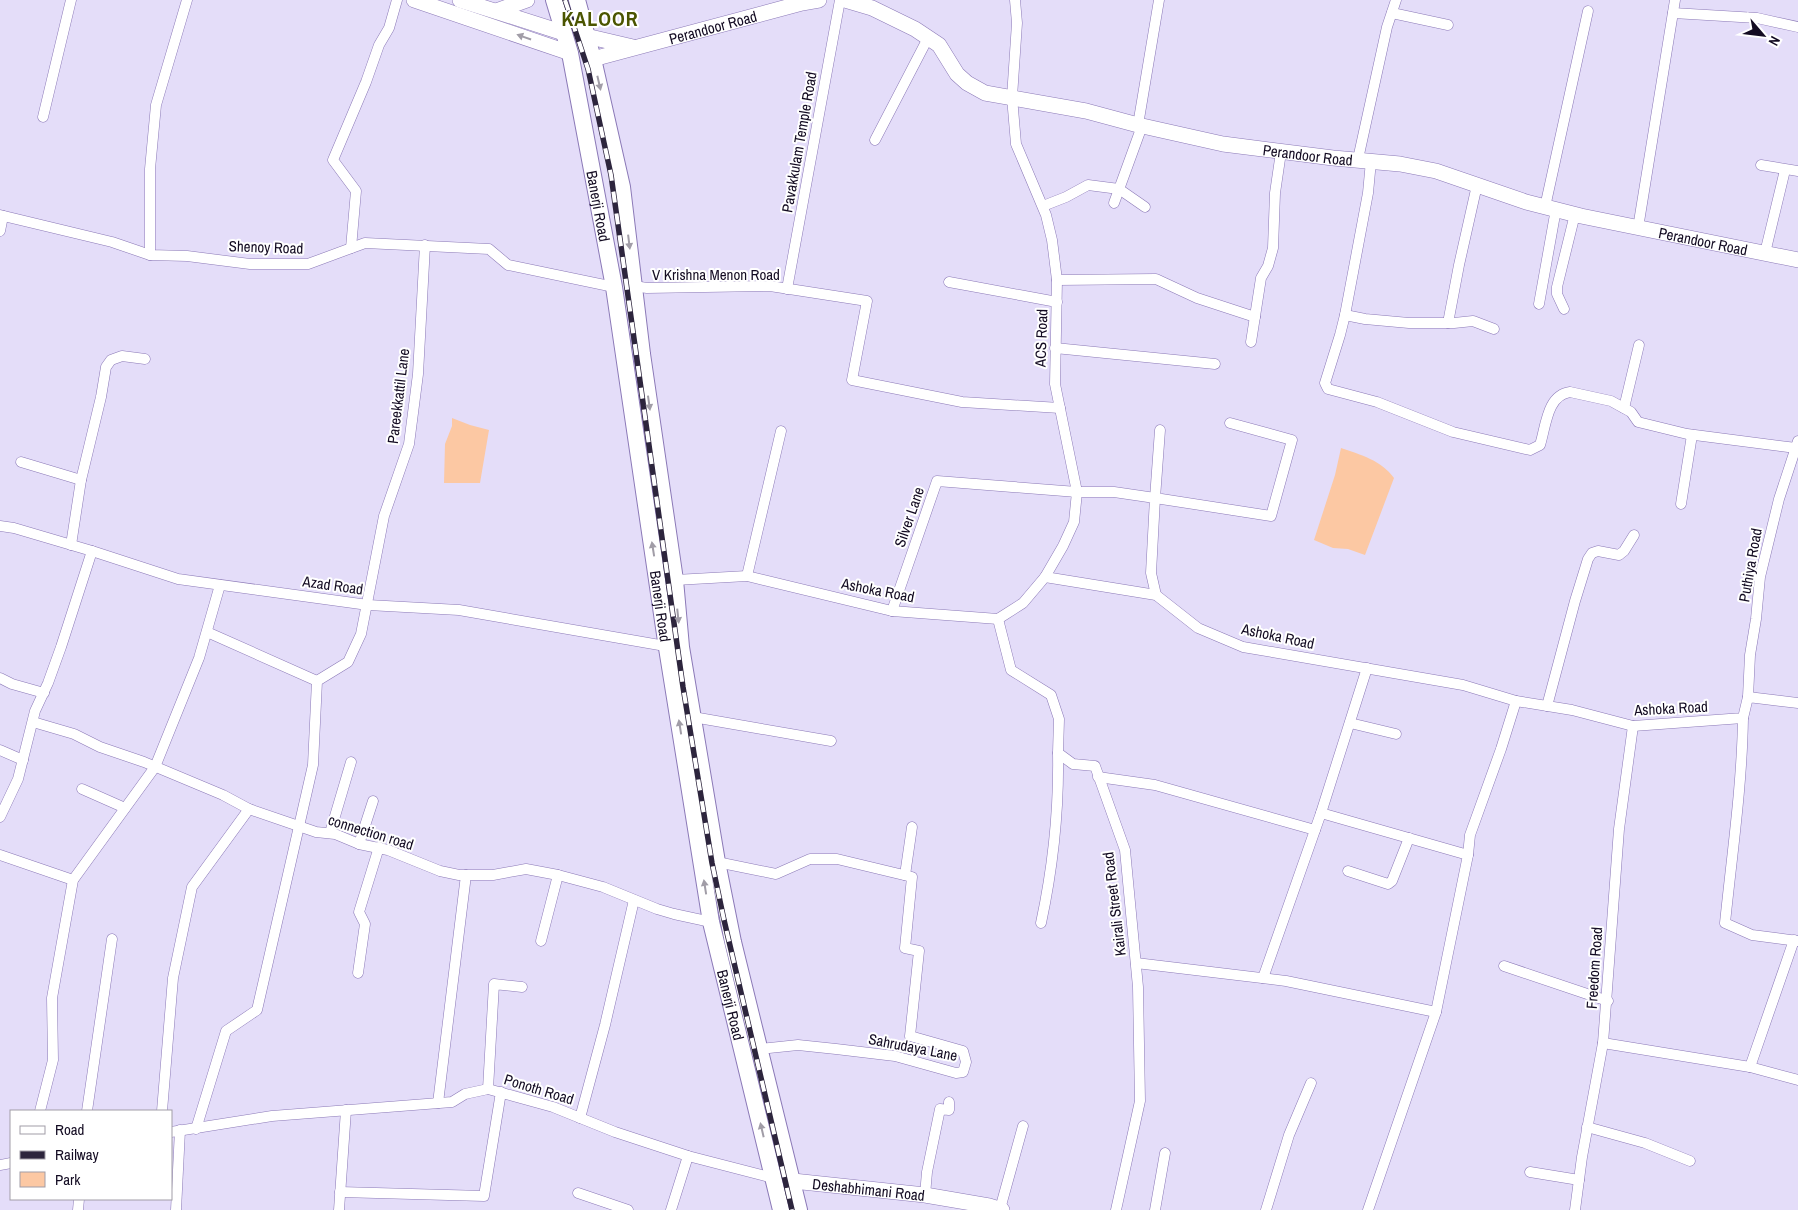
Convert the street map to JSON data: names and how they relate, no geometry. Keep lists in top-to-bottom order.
{
  "streets": {
    "main road": ["Perandoor Road", "Banerji Road", "Deshabhimani Road"],
    "street": [
      "Pavakkulam Temple Road",
      "Shenoy Road",
      "V Krishna Menon Road",
      "ACS Road",
      "Pareekkattil Lane",
      "Silver Lane",
      "Puthiya Road",
      "Azad Road",
      "Ashoka Road",
      "connection road",
      "Kairali Street Road",
      "Freedom Road",
      "Sahrudaya Lane",
      "Ponoth Road"
    ]
  },
  "crossings": [
    ["Perandoor Road", "Banerji Road"],
    ["Perandoor Road", "ACS Road"],
    ["Pavakkulam Temple Road", "V Krishna Menon Road"],
    ["Banerji Road", "Shenoy Road"],
    ["Banerji Road", "V Krishna Menon Road"],
    ["Banerji Road", "Azad Road"],
    ["Banerji Road", "Ashoka Road"],
    ["Banerji Road", "connection road"],
    ["Banerji Road", "Sahrudaya Lane"],
    ["Banerji Road", "Ponoth Road"],
    ["Banerji Road", "Deshabhimani Road"],
    ["Shenoy Road", "Pareekkattil Lane"],
    ["V Krishna Menon Road", "ACS Road"],
    ["ACS Road", "Silver Lane"],
    ["ACS Road", "Ashoka Road"],
    ["Pareekkattil Lane", "Azad Road"],
    ["Silver Lane", "Ashoka Road"],
    ["Ashoka Road", "Freedom Road"]
  ],
  "districts": ["KALOOR"],
  "legend": ["Road", "Railway", "Park"],
  "north": "bottom right"
}
